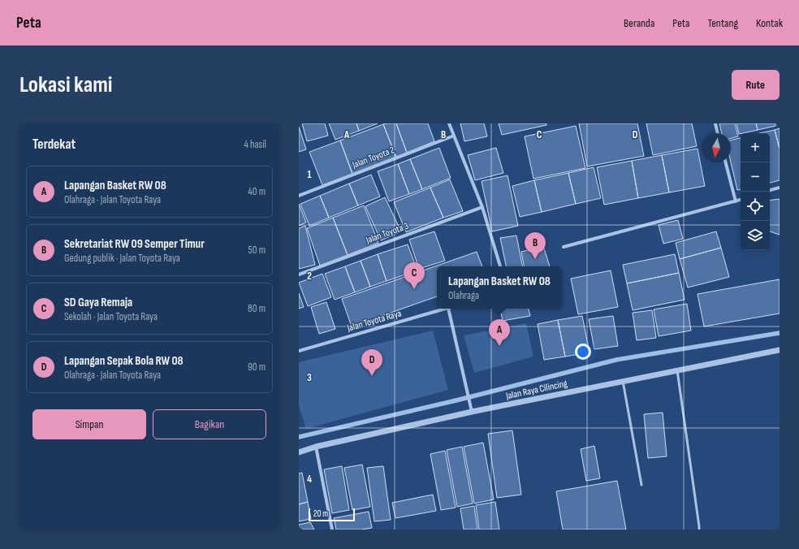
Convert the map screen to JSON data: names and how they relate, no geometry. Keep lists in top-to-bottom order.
{
  "streets": {
    "street": [
      "Jalan Toyota 2",
      "Jalan Toyota 3",
      "Jalan Toyota Raya",
      "Jalan Raya Cilincing"
    ]
  },
  "scale_bar": "20 m",
  "north": "bottom",
  "page": {
    "header": "Peta",
    "nav": [
      "Beranda",
      "Peta",
      "Tentang",
      "Kontak"
    ],
    "buttons": [
      "Rute",
      ["Simpan", "Bagikan"]
    ],
    "title": "Lokasi kami",
    "heading": ["Terdekat", "4 hasil"],
    "map_buttons": ["+", "−"],
    "list": [
      {
        "mark": "A",
        "name": "Lapangan Basket RW 08",
        "note": "Olahraga · Jalan Toyota Raya",
        "value": "40 m"
      },
      {
        "mark": "B",
        "name": "Sekretariat RW 09 Semper Timur",
        "note": "Gedung publik · Jalan Toyota Raya",
        "value": "50 m"
      },
      {
        "mark": "C",
        "name": "SD Gaya Remaja",
        "note": "Sekolah · Jalan Toyota Raya",
        "value": "80 m"
      },
      {
        "mark": "D",
        "name": "Lapangan Sepak Bola RW 08",
        "note": "Olahraga · Jalan Toyota Raya",
        "value": "90 m"
      }
    ],
    "pins": [
      "B",
      "C",
      "A",
      "D"
    ],
    "popup": ["Lapangan Basket RW 08", "Olahraga"],
    "scale": "20 m"
  },
  "grid": {
    "columns": [
      "A",
      "B",
      "C",
      "D"
    ],
    "rows": [
      "1",
      "2",
      "3",
      "4"
    ]
  }
}
